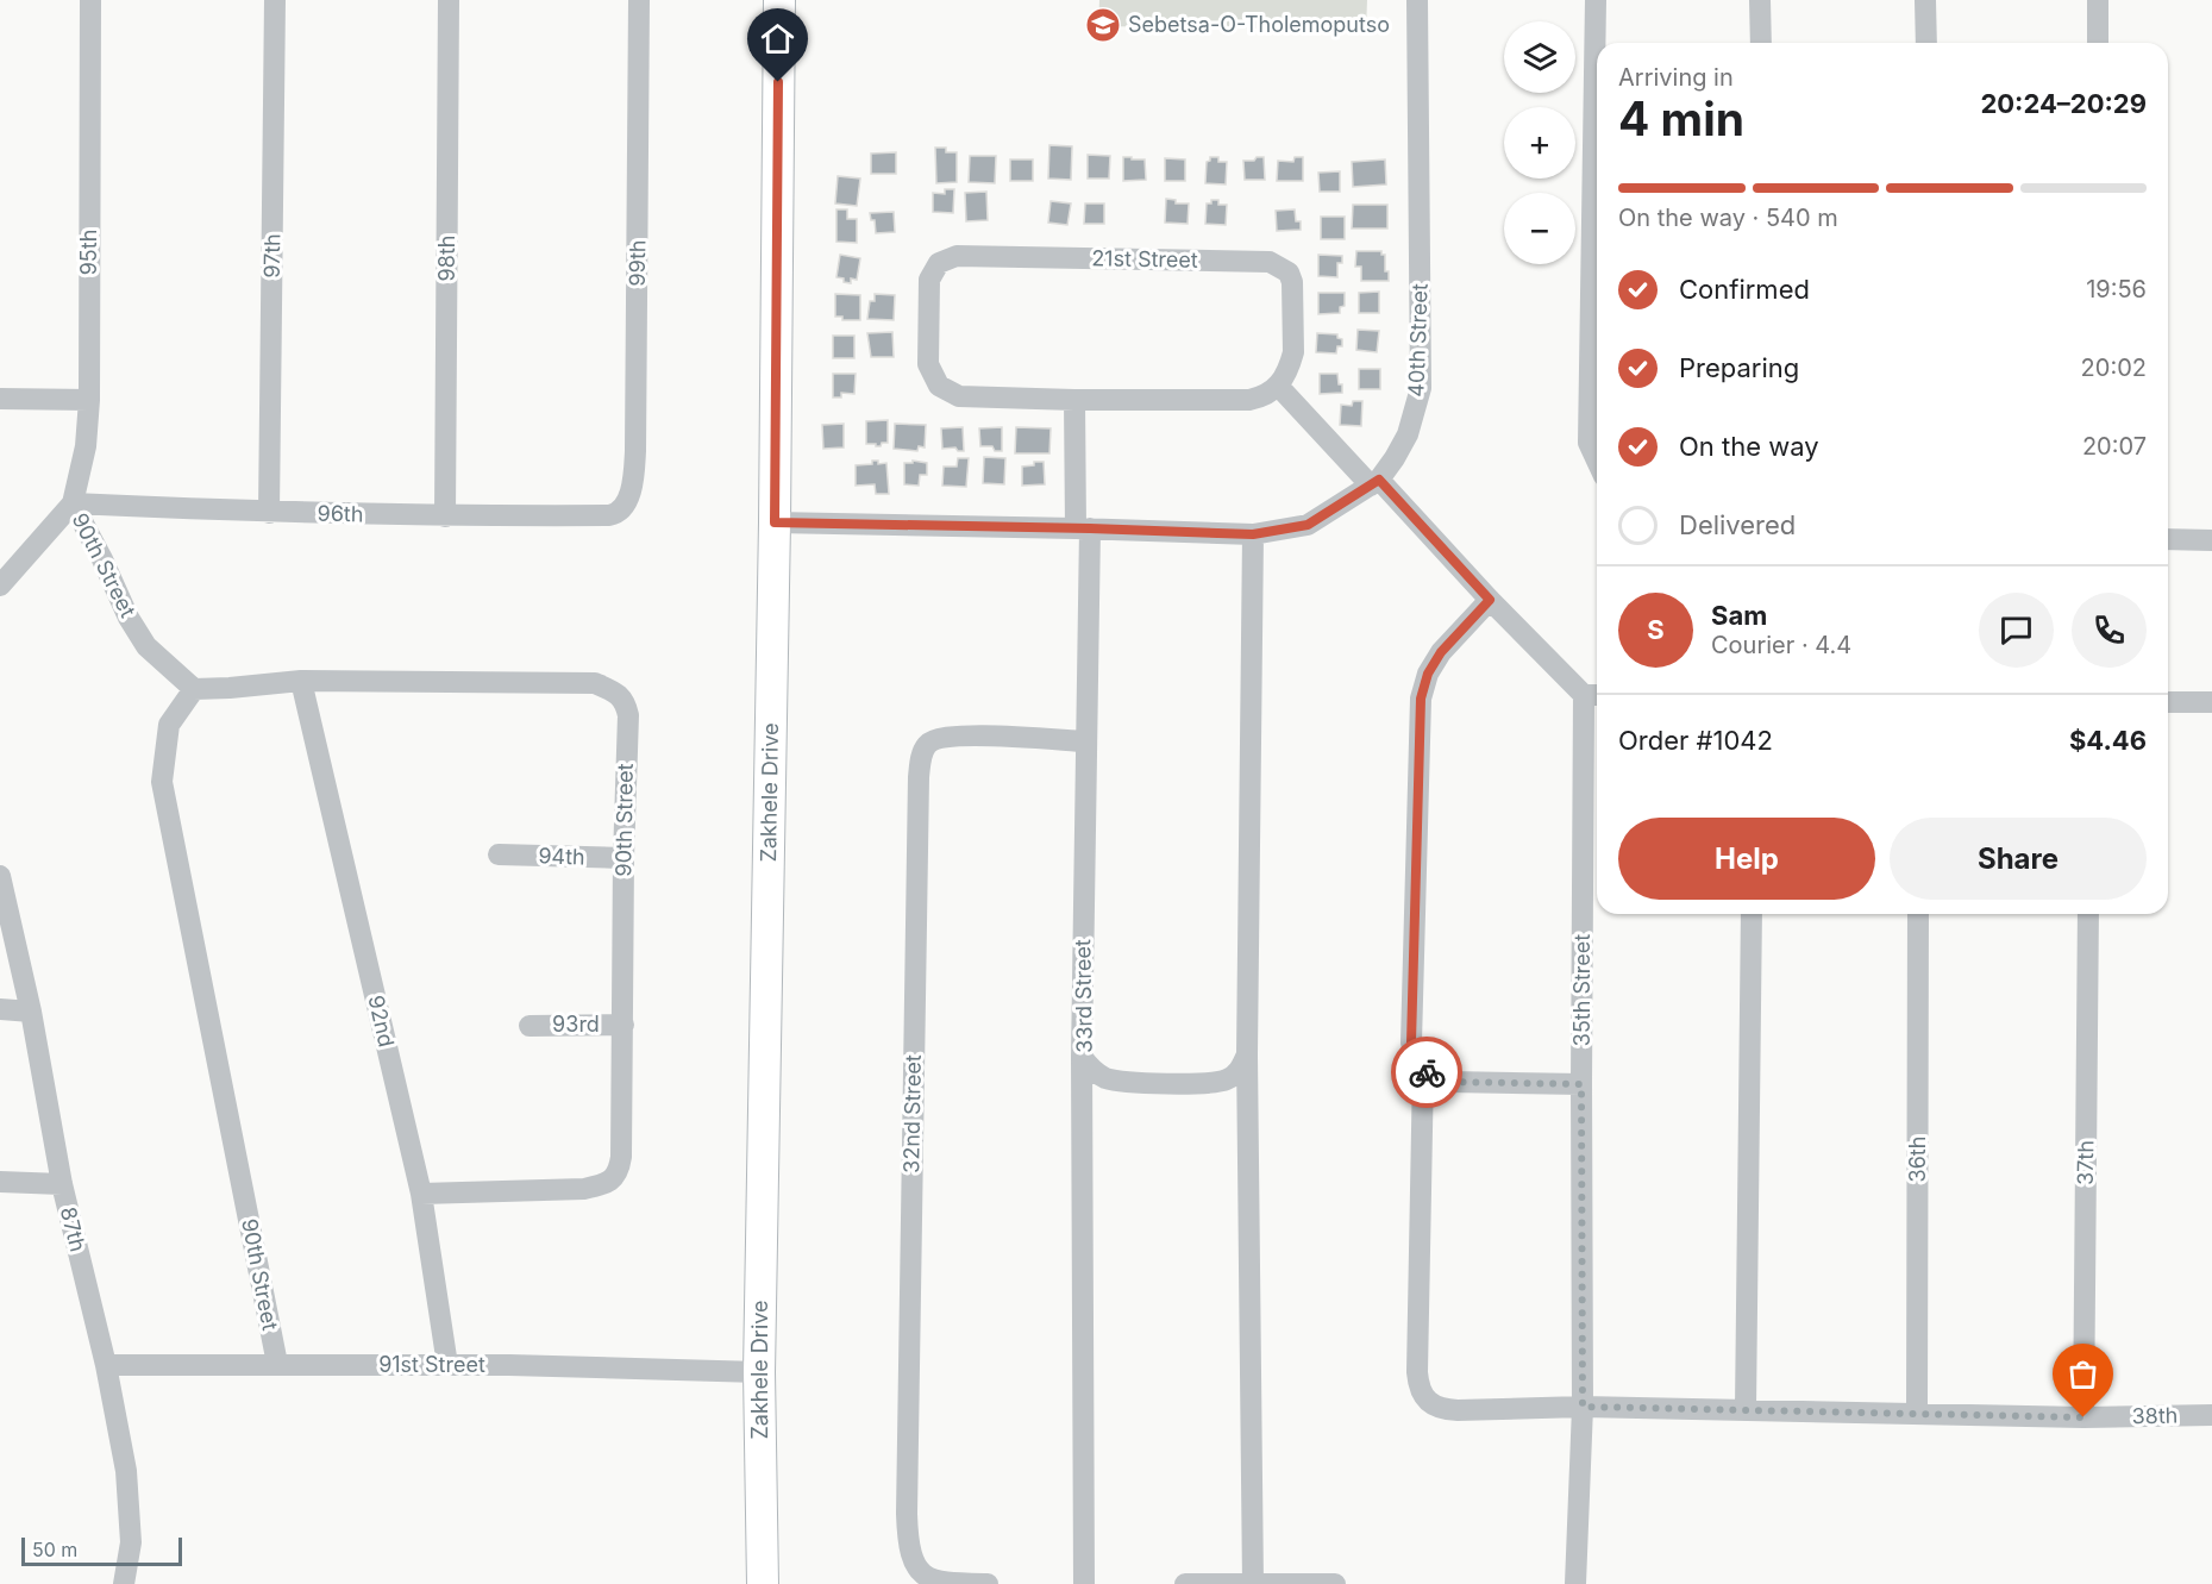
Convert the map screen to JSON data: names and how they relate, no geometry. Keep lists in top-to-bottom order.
{
  "streets": {
    "street": [
      "95th",
      "97th",
      "98th",
      "21st Street",
      "99th",
      "40th Street",
      "96th",
      "90th Street",
      "Zakhele Drive",
      "94th",
      "35th Street",
      "33rd Street",
      "92nd",
      "93rd",
      "32nd Street",
      "36th",
      "37th",
      "87th",
      "91st Street",
      "38th"
    ]
  },
  "crossings": [
    ["95th", "96th"],
    ["95th", "90th Street"],
    ["97th", "96th"],
    ["98th", "96th"],
    ["21st Street", "33rd Street"],
    ["99th", "96th"],
    ["40th Street", "Zakhele Drive"],
    ["40th Street", "33rd Street"],
    ["96th", "90th Street"],
    ["90th Street", "94th"],
    ["90th Street", "92nd"],
    ["90th Street", "93rd"],
    ["90th Street", "91st Street"],
    ["Zakhele Drive", "91st Street"],
    ["35th Street", "38th"],
    ["33rd Street", "32nd Street"],
    ["92nd", "91st Street"],
    ["36th", "38th"],
    ["37th", "38th"],
    ["87th", "91st Street"]
  ],
  "places": {
    "school or university": ["Sebetsa-O-Tholemoputso"]
  },
  "scale_bar": "50 m",
  "page": {
    "map_buttons": ["+", "−"],
    "heading": ["4 min", "Arriving in", "20:24–20:29"],
    "panel": [
      "Sam",
      "Courier · 4.4",
      "Order #1042",
      "$4.46"
    ],
    "bar": "On the way · 540 m",
    "list": [
      ["Confirmed", "19:56"],
      ["Preparing", "20:02"],
      ["On the way", "20:07"],
      "Delivered"
    ],
    "round": "S",
    "buttons": ["Help", "Share"],
    "scale": "50 m"
  }
}
